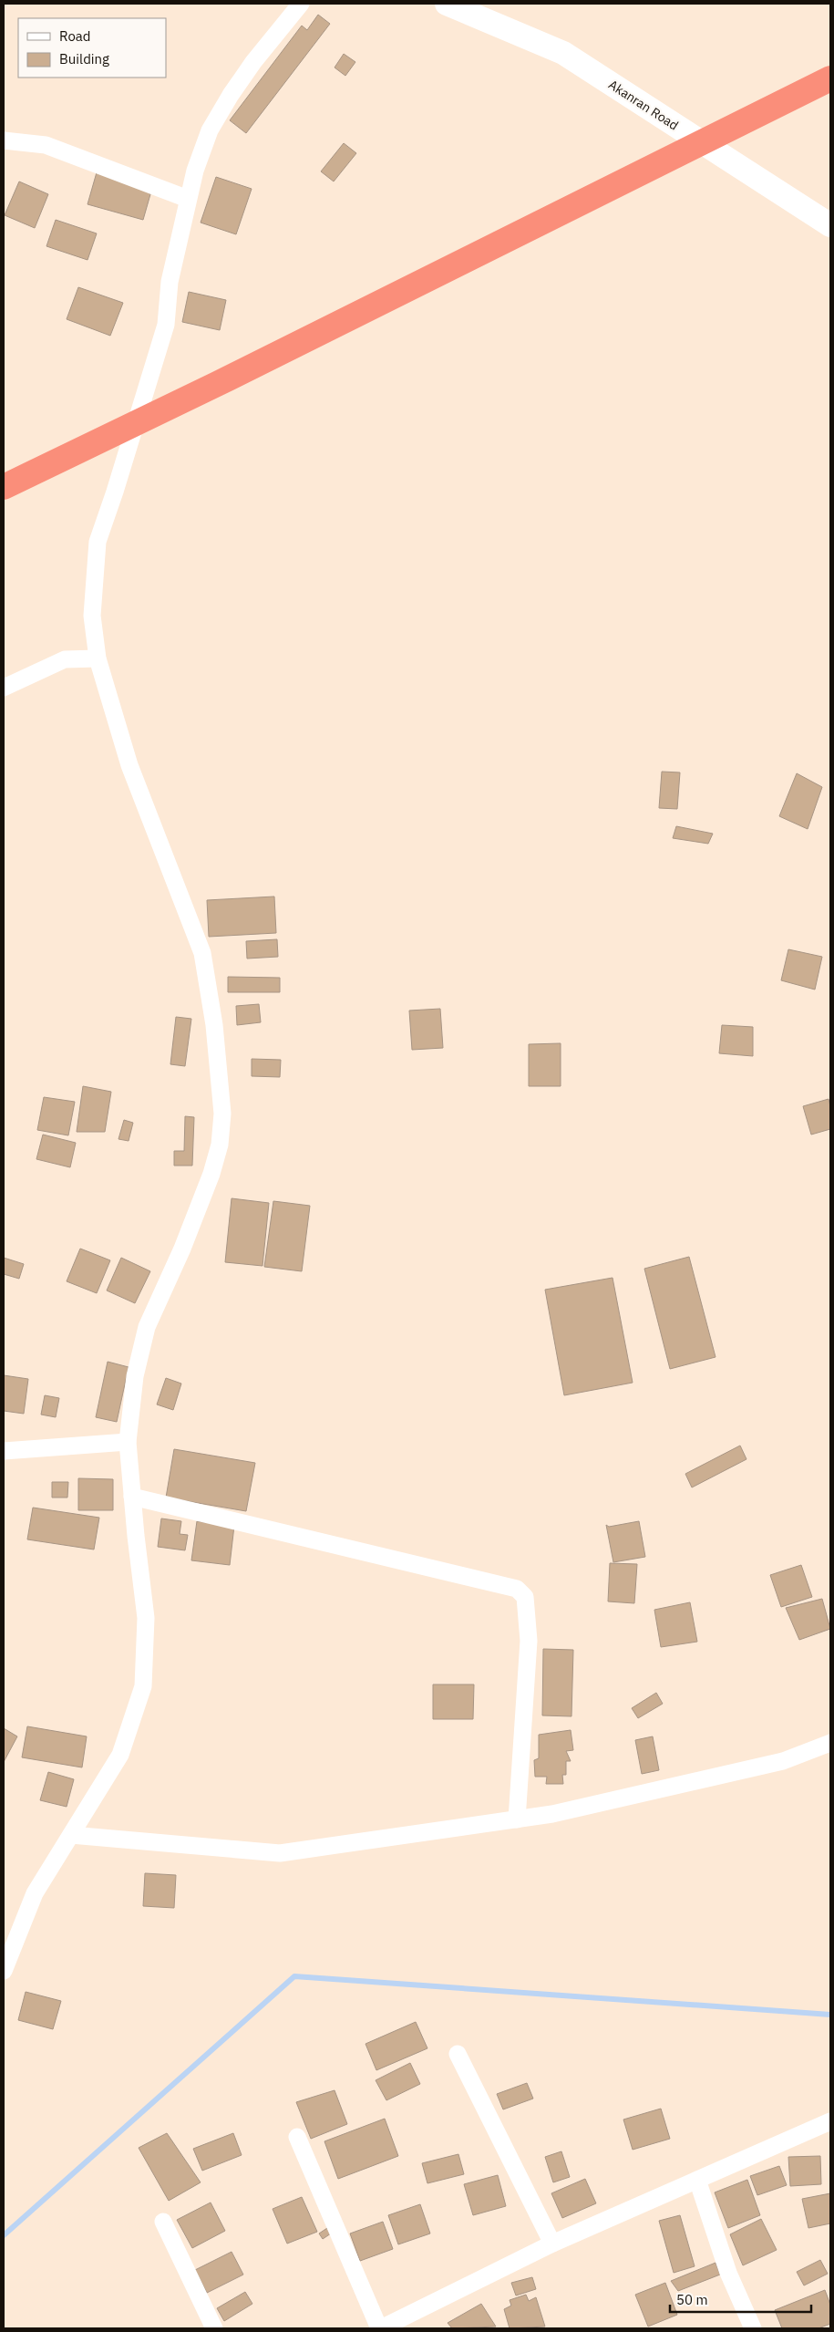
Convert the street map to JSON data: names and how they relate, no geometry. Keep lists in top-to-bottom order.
{
  "streets": {
    "main road": ["Akanran Road"]
  },
  "legend": ["Road", "Building"],
  "scale_bar": "50 m"
}
